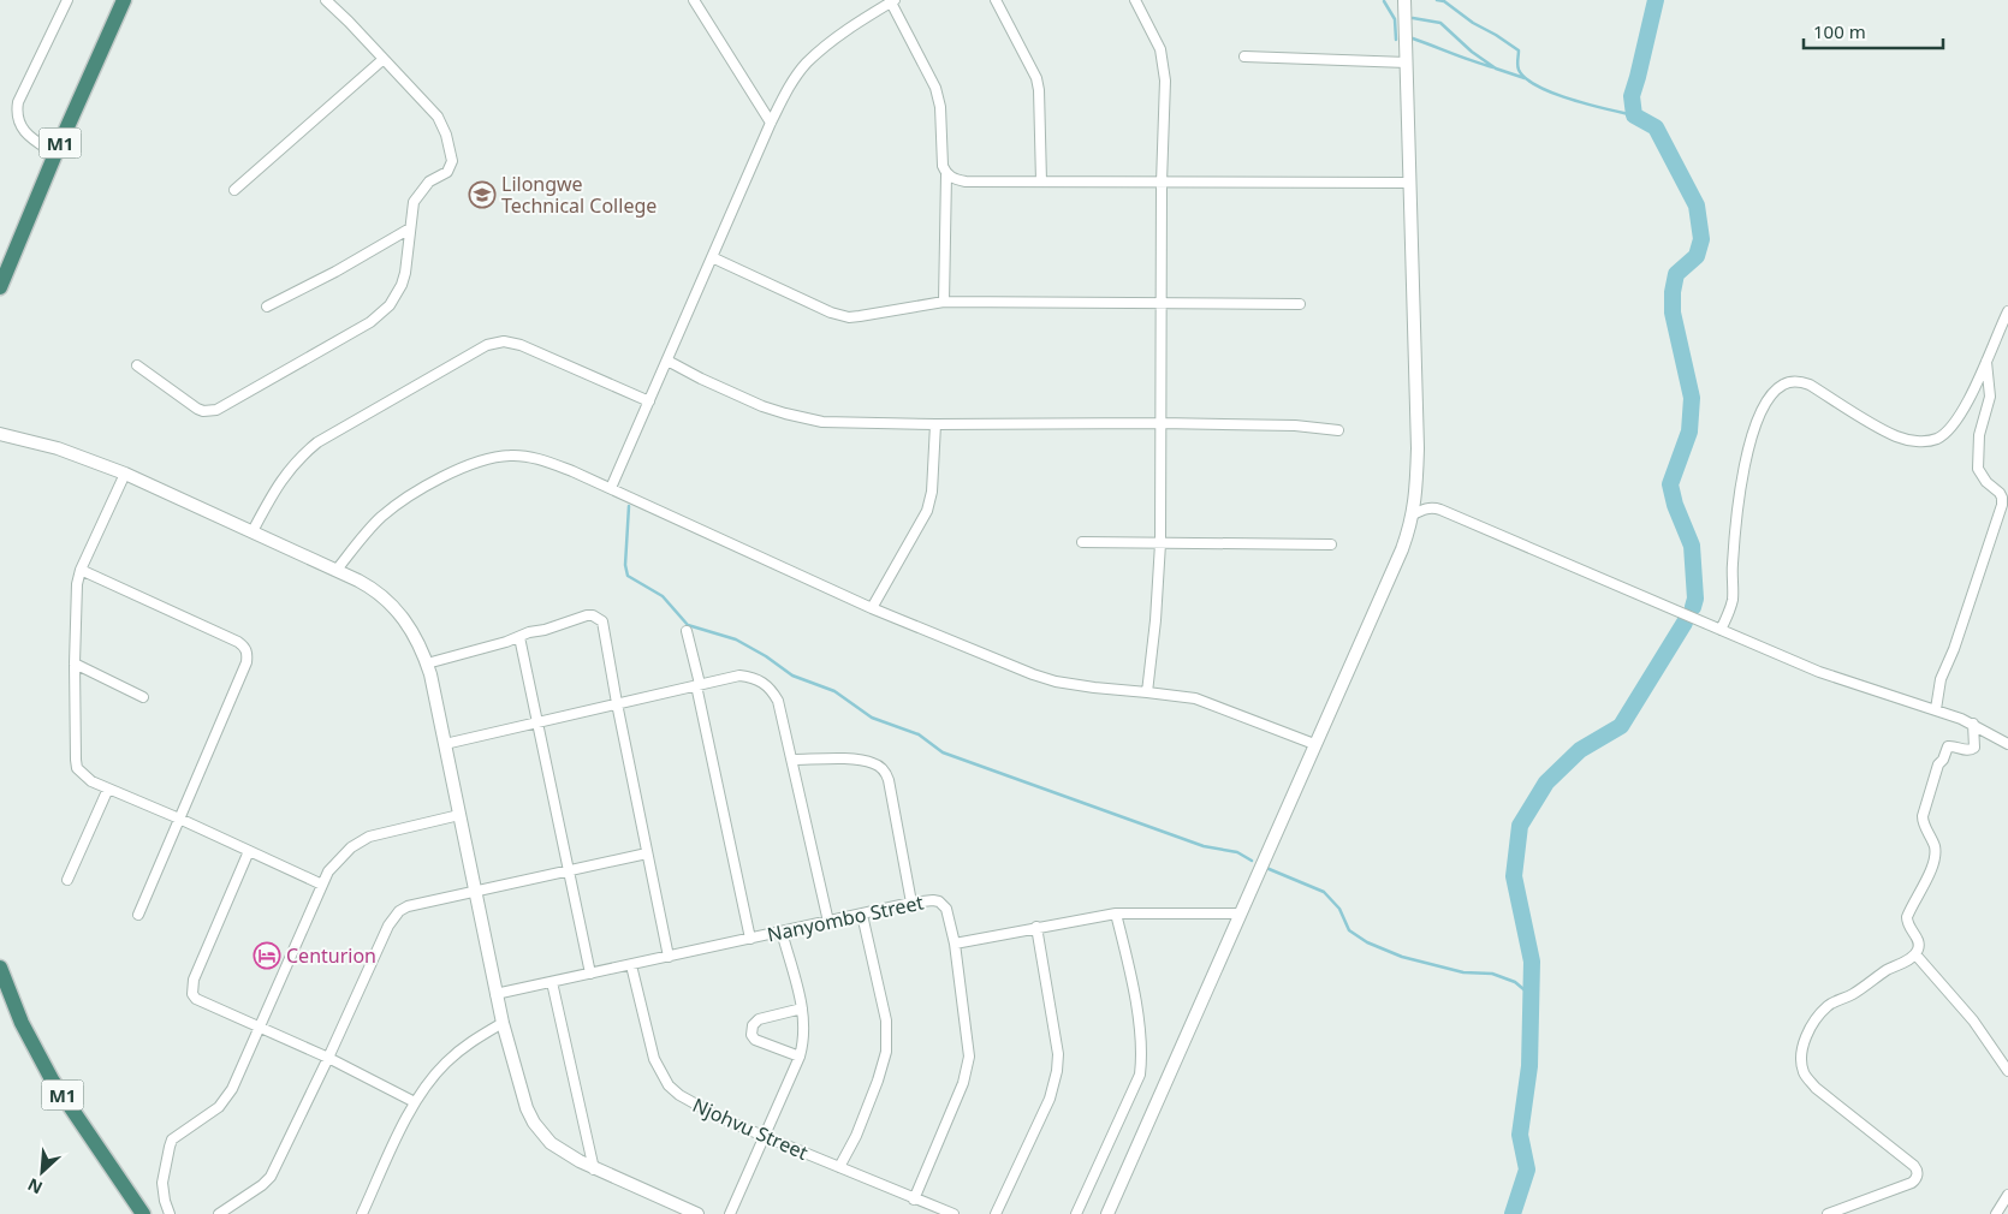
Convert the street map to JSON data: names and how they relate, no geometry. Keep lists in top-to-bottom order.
{
  "streets": {
    "highway": ["M1"],
    "street": ["Nanyombo Street", "Njohvu Street"]
  },
  "crossings": [
    ["Nanyombo Street", "Njohvu Street"]
  ],
  "places": {
    "school or university": ["Lilongwe Technical College"],
    "hotel": ["Centurion"]
  },
  "scale_bar": "100 m",
  "north": "bottom left"
}
